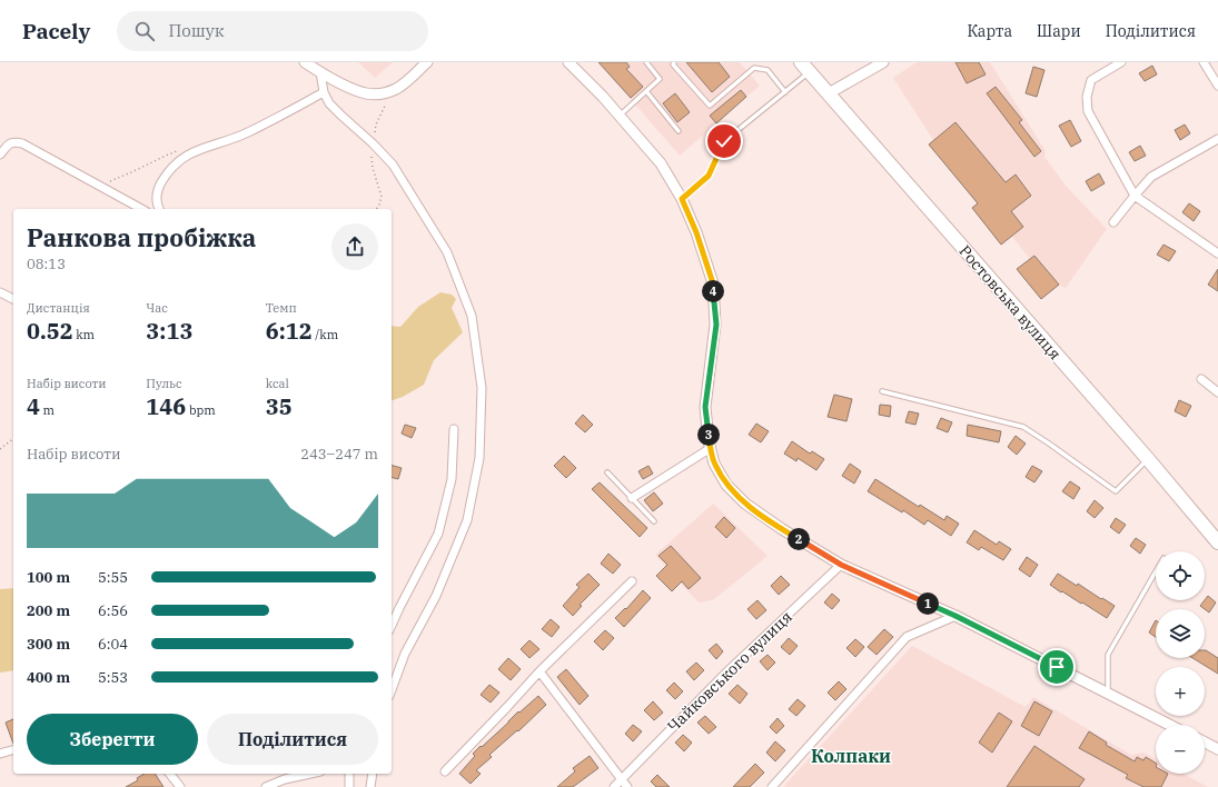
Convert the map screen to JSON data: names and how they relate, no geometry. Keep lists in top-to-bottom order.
{
  "streets": {
    "highway": ["Ростовська вулиця"],
    "street": ["Чайковського вулиця"]
  },
  "districts": ["Колпаки"],
  "page": {
    "header": "Pacely",
    "search": "Пошук",
    "nav": ["Карта", "Шари", "Поділитися"],
    "heading": ["Ранкова пробіжка", "08:13"],
    "pins": [
      "4",
      "3",
      "2",
      "1"
    ],
    "stats": [
      ["Дистанція", "0.52 km"],
      ["Час", "3:13"],
      ["Темп", "6:12 /km"],
      ["Набір висоти", "4 m"],
      ["Пульс", "146 bpm"],
      ["kcal", "35"]
    ],
    "chart": ["Набір висоти", "243–247 m"],
    "map_buttons": ["+", "−"],
    "list": [
      {
        "name": "100 m",
        "note": "5:55"
      },
      {
        "name": "200 m",
        "note": "6:56"
      },
      {
        "name": "300 m",
        "note": "6:04"
      },
      {
        "name": "400 m",
        "note": "5:53"
      }
    ],
    "buttons": ["Зберегти", "Поділитися"]
  }
}
